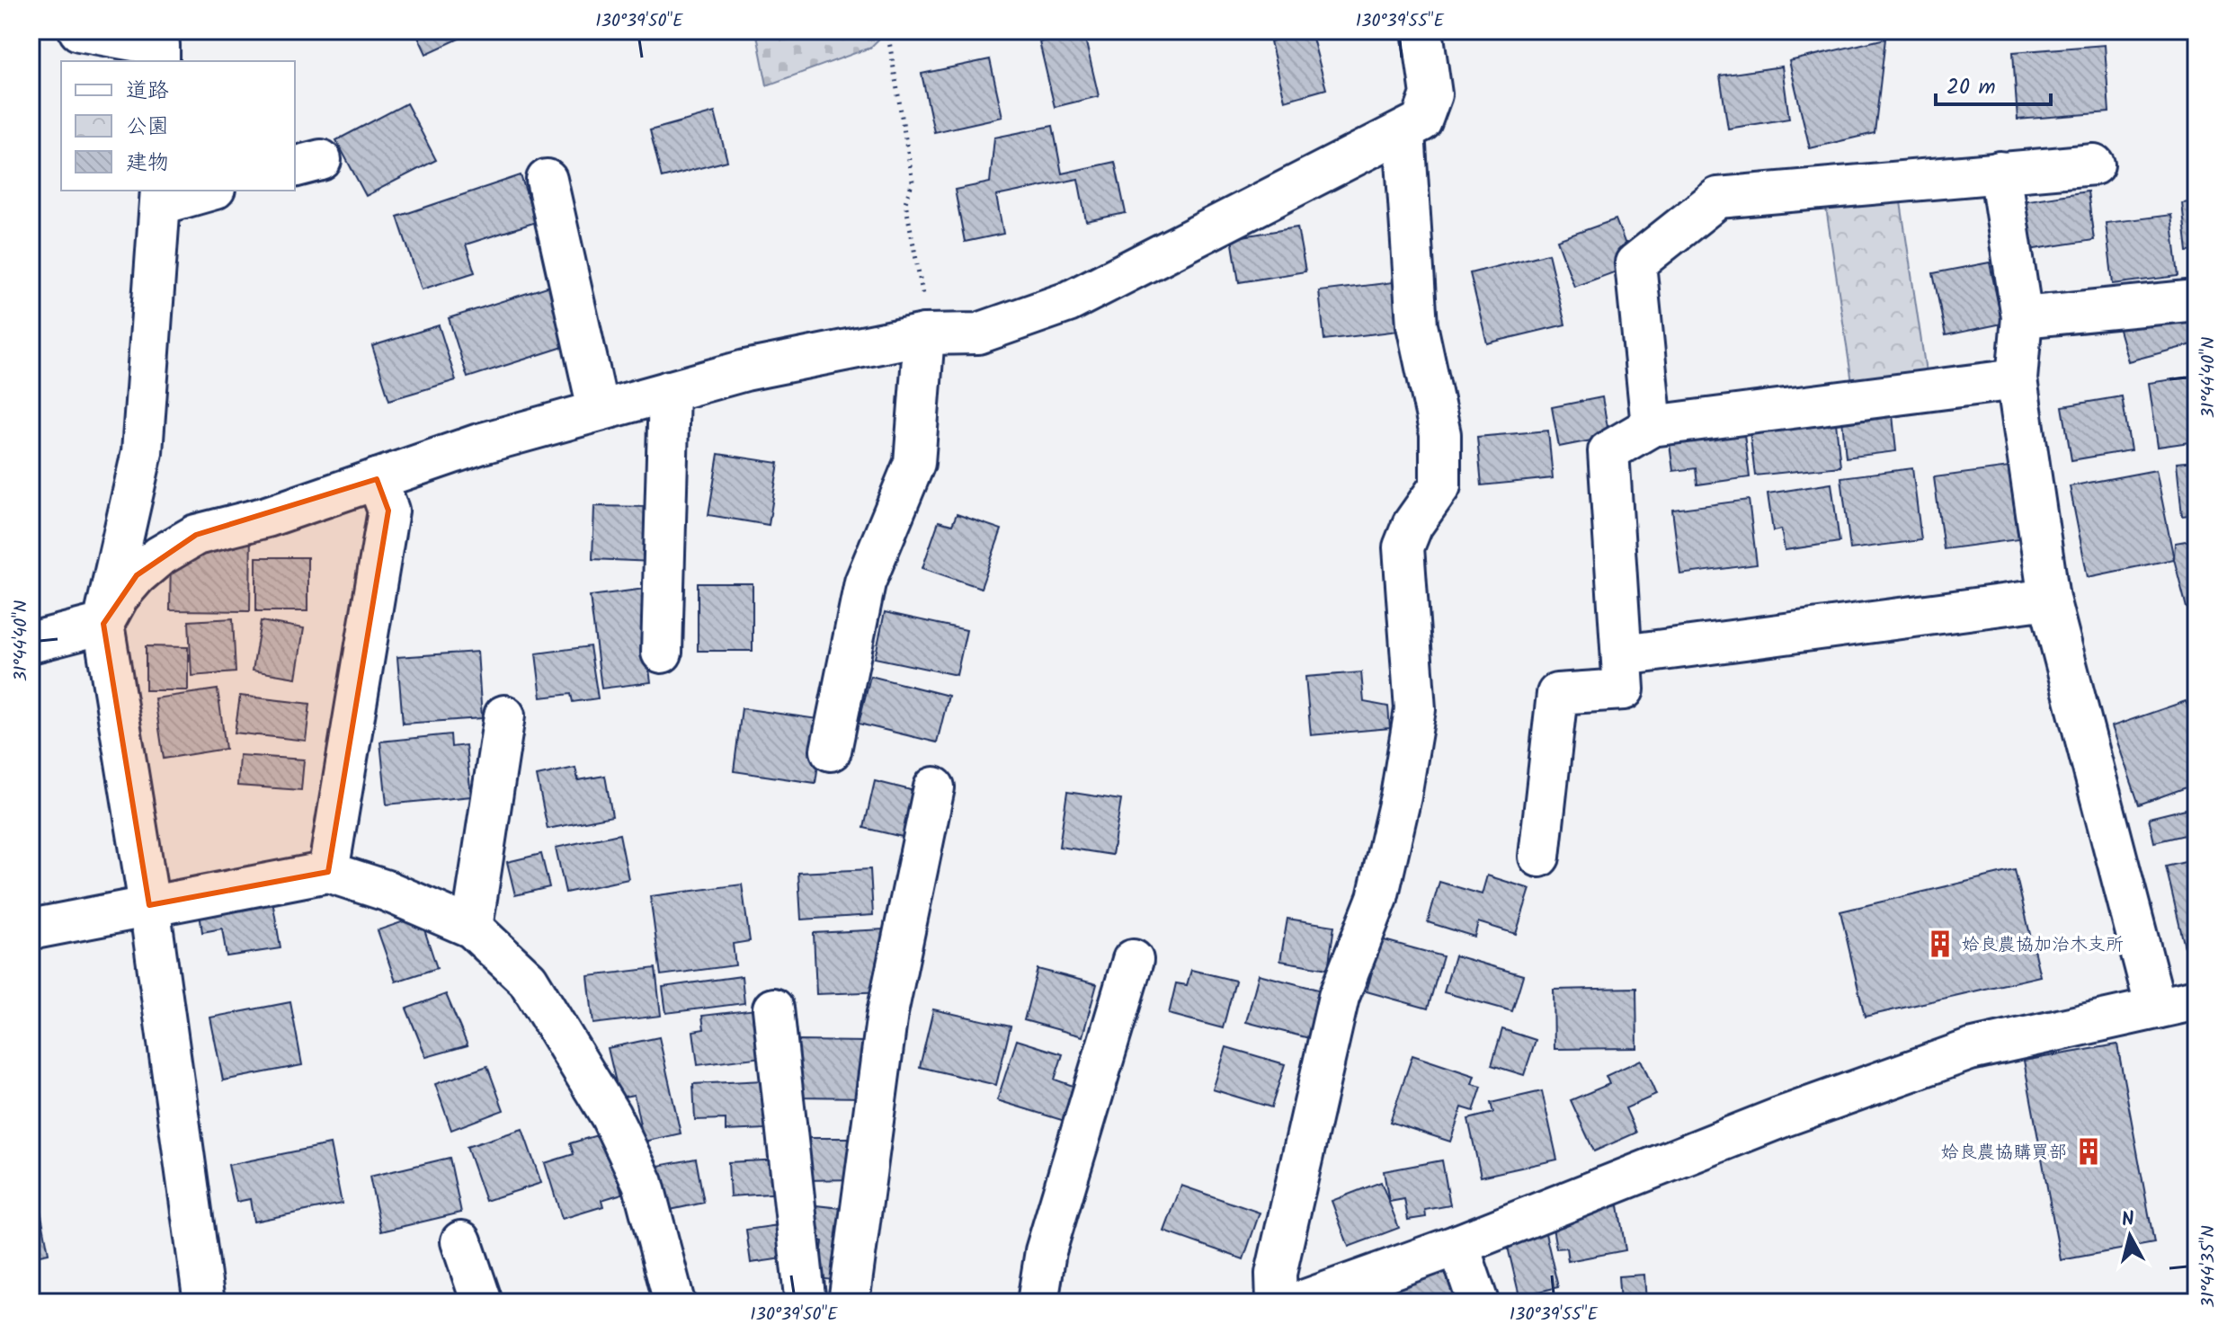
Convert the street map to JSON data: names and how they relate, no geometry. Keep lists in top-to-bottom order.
{
  "places": {
    "building": ["姶良農協加治木支所", "姶良農協購買部"]
  },
  "legend": ["道路", "公園", "建物"],
  "scale_bar": "20 m",
  "north": "top",
  "coordinates": [
    "130°39'50\"E",
    "130°39'55\"E",
    "31°44'40\"N",
    "31°44'35\"N"
  ]
}
